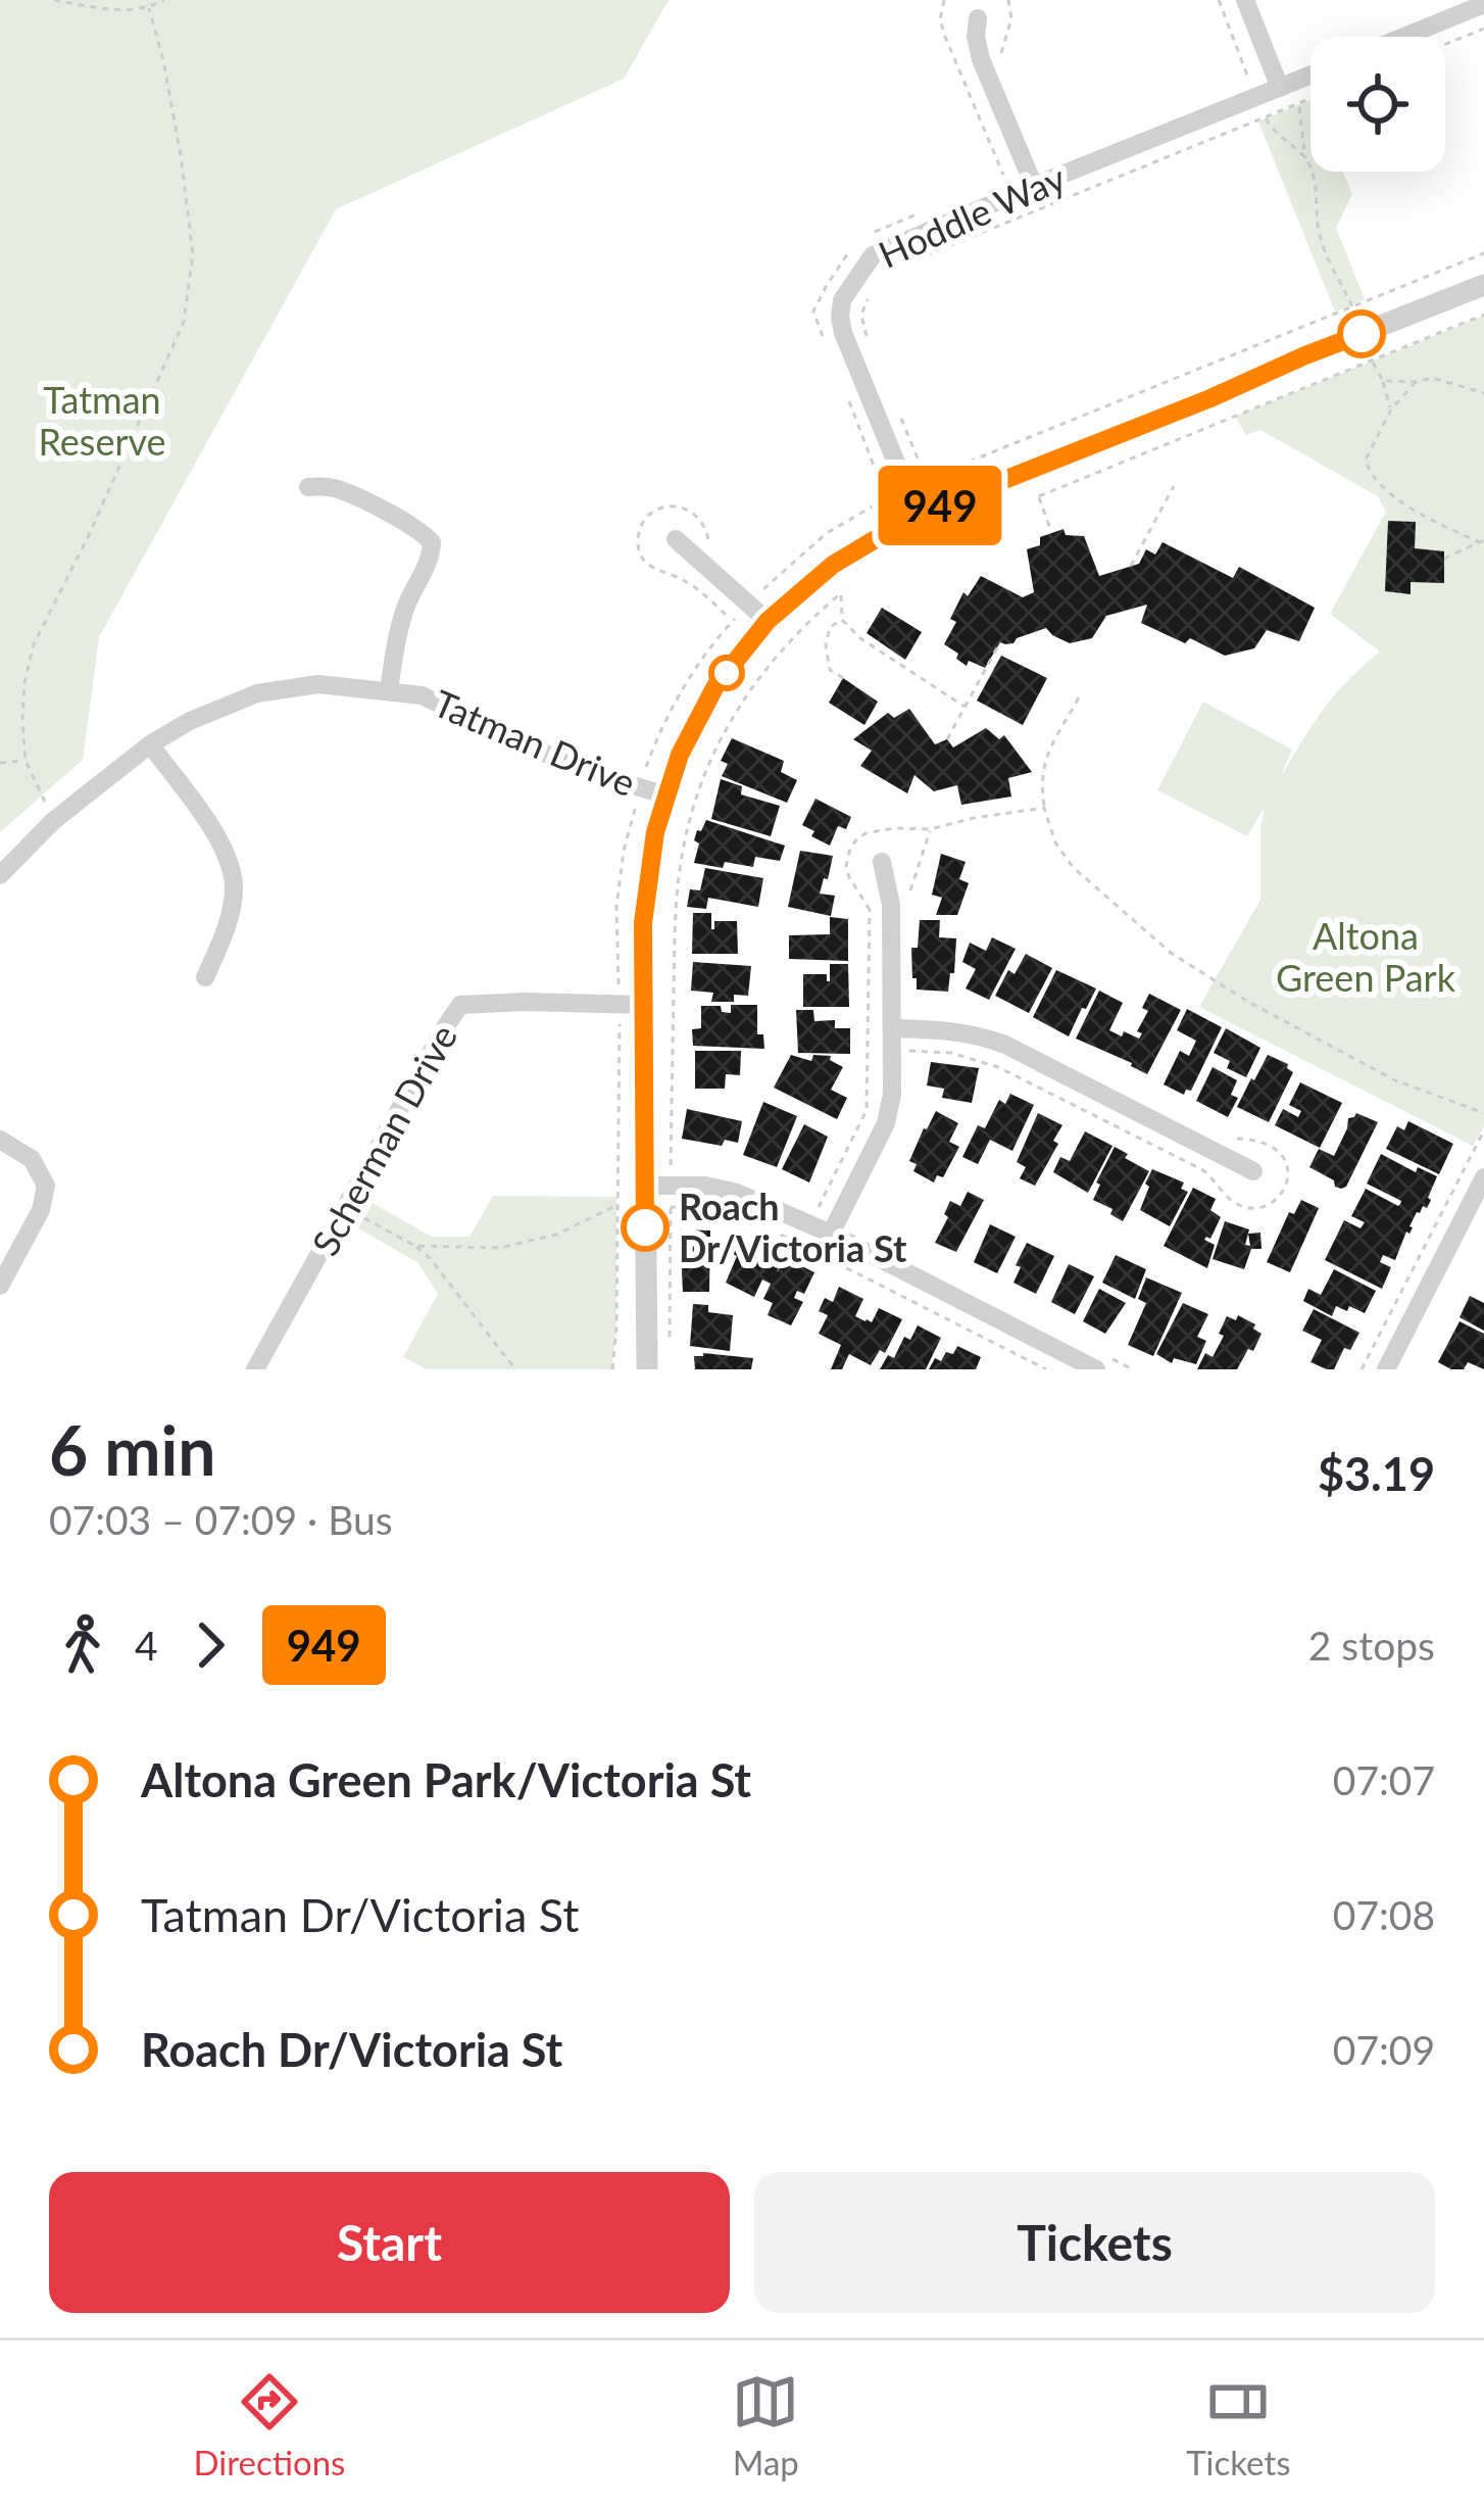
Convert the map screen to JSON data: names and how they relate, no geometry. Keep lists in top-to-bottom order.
{
  "streets": {
    "street": ["Hoddle Way", "Tatman Drive", "Scherman Drive"]
  },
  "parks": ["Tatman Reserve", "Altona Green Park"],
  "places": ["Roach Dr/Victoria St"],
  "lines": ["bus line 949"],
  "page": {
    "on_map": "949",
    "heading": ["6 min", "07:03 – 07:09 · Bus", "$3.19"],
    "legs": ["4", "949", "2 stops"],
    "list": [
      {
        "name": "Altona Green Park/Victoria St",
        "value": "07:07"
      },
      {
        "name": "Tatman Dr/Victoria St",
        "value": "07:08"
      },
      {
        "name": "Roach Dr/Victoria St",
        "value": "07:09"
      }
    ],
    "buttons": ["Start", "Tickets"],
    "tabs": ["Directions", "Map", "Tickets"]
  }
}
